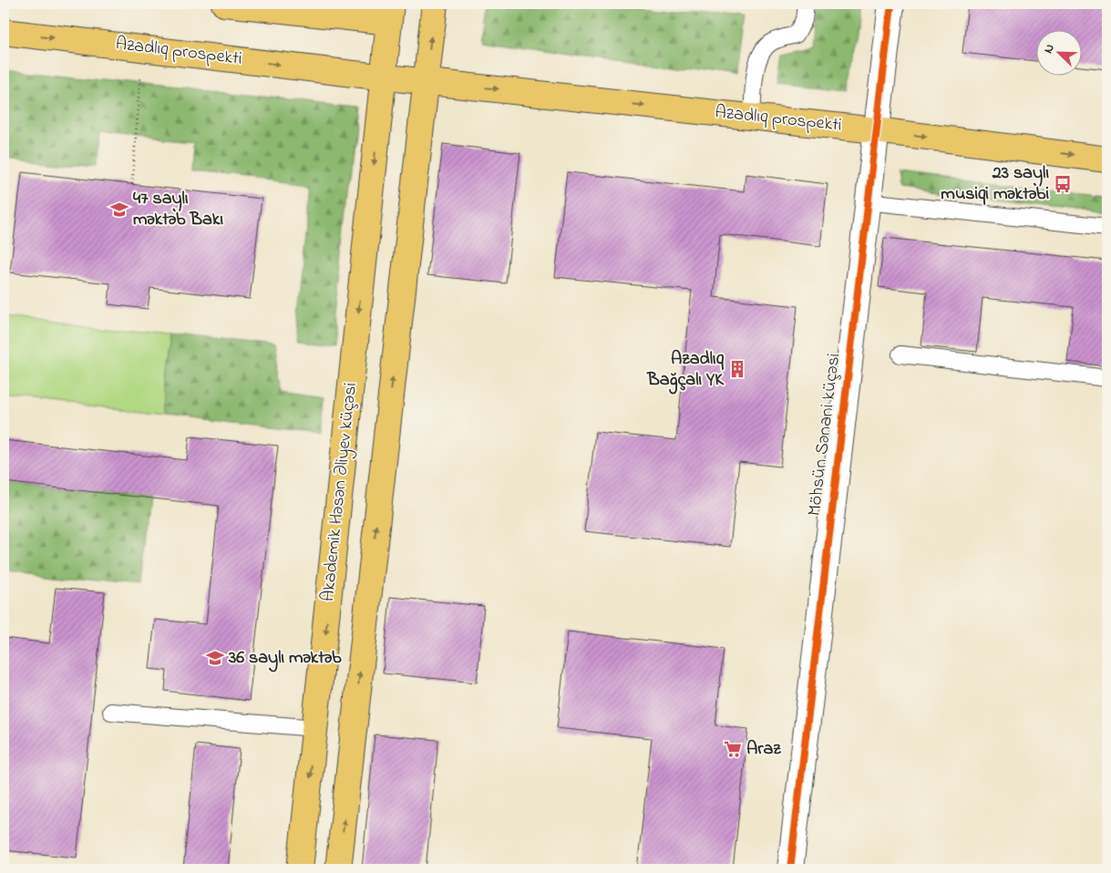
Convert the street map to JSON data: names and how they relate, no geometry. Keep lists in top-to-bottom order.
{
  "streets": {
    "main road": ["Azadlıq prospekti", "Akademik Həsən Əliyev küçəsi"],
    "street": ["Möhsün Sənani küçəsi"]
  },
  "crossings": [
    ["Azadlıq prospekti", "Möhsün Sənani küçəsi"],
    ["Azadlıq prospekti", "Akademik Həsən Əliyev küçəsi"]
  ],
  "one_way": ["Azadlıq prospekti"],
  "places": {
    "bus stop": ["23 saylı musiqi məktəbi"],
    "school or university": ["47 saylı məktəb Bakı", "36 saylı məktəb"],
    "building": ["Azadlıq Bağçalı YK"],
    "supermarket": ["Araz"]
  },
  "north": "top left"
}
